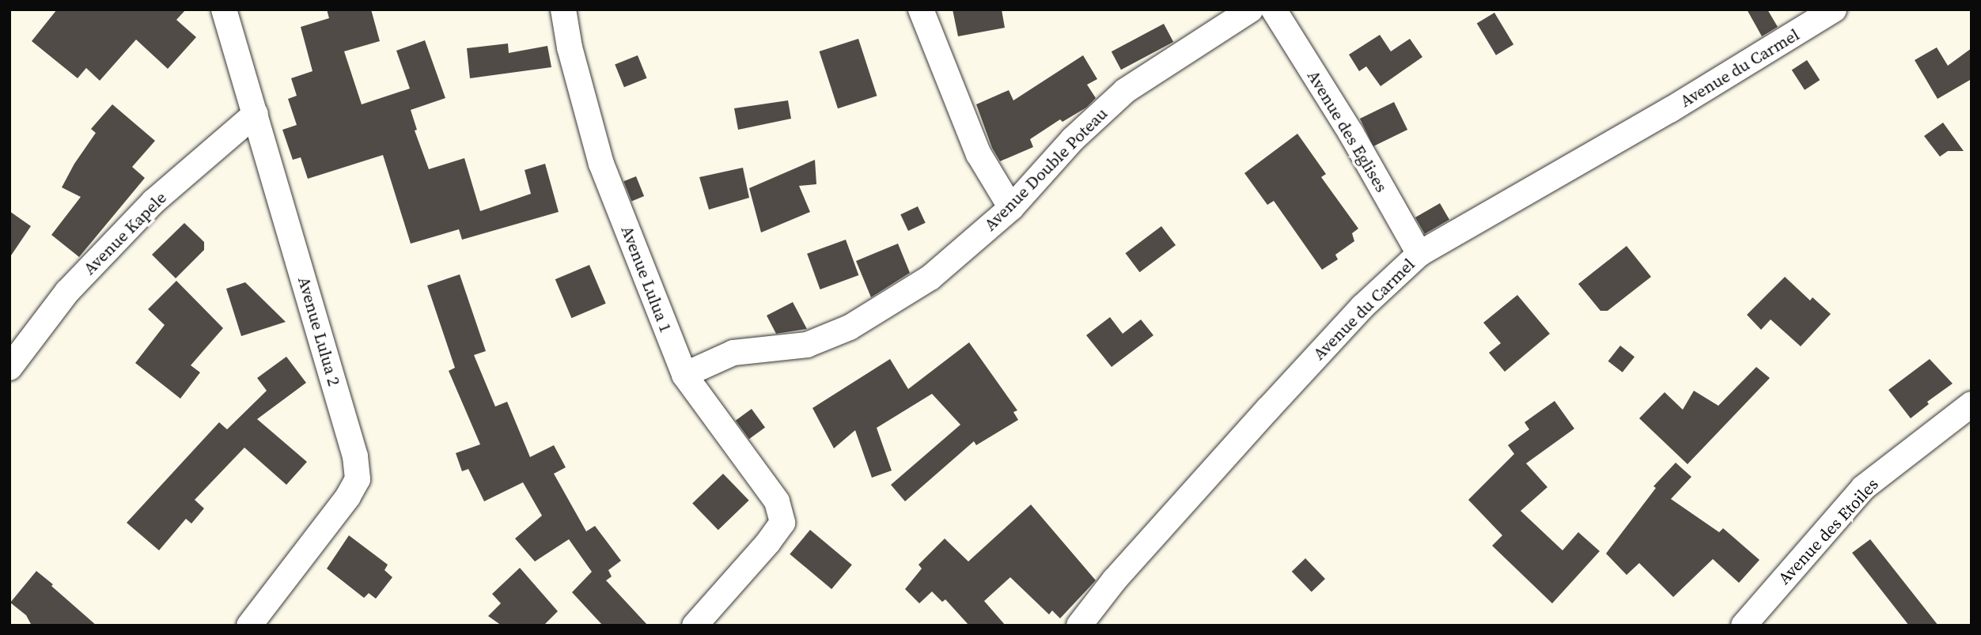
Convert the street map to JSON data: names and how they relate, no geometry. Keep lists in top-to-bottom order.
{
  "streets": {
    "street": [
      "Avenue du Carmel",
      "Avenue des Eglises",
      "Avenue Double Poteau",
      "Avenue Kapele",
      "Avenue Lulua 1",
      "Avenue Lulua 2",
      "Avenue des Etoiles"
    ]
  },
  "crossings": [
    ["Avenue du Carmel", "Avenue des Eglises"],
    ["Avenue Double Poteau", "Avenue Lulua 1"],
    ["Avenue Kapele", "Avenue Lulua 2"]
  ]
}
